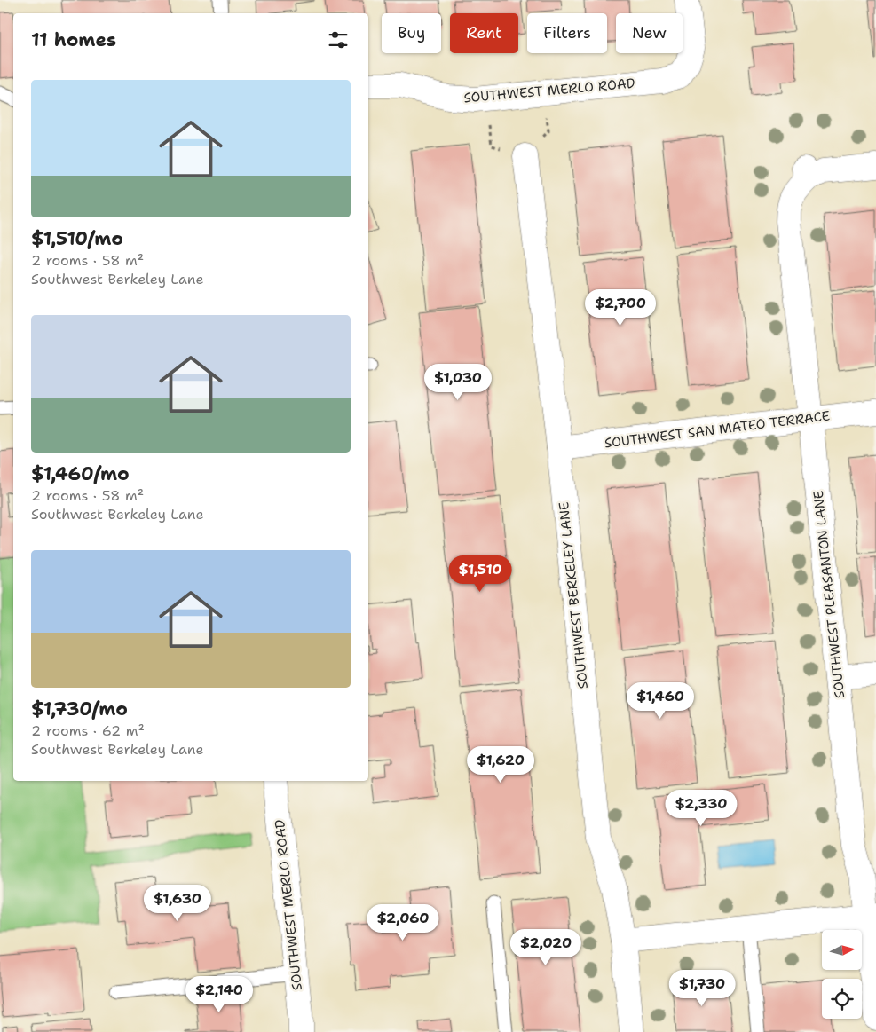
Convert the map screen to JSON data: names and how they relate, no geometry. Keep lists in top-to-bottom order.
{
  "streets": {
    "street": [
      "SOUTHWEST MERLO ROAD",
      "SOUTHWEST SAN MATEO TERRACE",
      "SOUTHWEST PLEASANTON LANE",
      "SOUTHWEST BERKELEY LANE"
    ]
  },
  "crossings": [
    ["SOUTHWEST SAN MATEO TERRACE", "SOUTHWEST PLEASANTON LANE"],
    ["SOUTHWEST SAN MATEO TERRACE", "SOUTHWEST BERKELEY LANE"]
  ],
  "north": "right",
  "page": {
    "chip": [
      "Buy",
      "Rent",
      "Filters",
      "New"
    ],
    "heading": "11 homes",
    "list": [
      {
        "name": "$1,510/mo",
        "note": "2 rooms · 58 m² · Southwest Berkeley Lane"
      },
      {
        "name": "$1,460/mo",
        "note": "2 rooms · 58 m² · Southwest Berkeley Lane"
      },
      {
        "name": "$1,730/mo",
        "note": "2 rooms · 62 m² · Southwest Berkeley Lane"
      }
    ],
    "price": [
      "$2,700",
      "$1,030",
      "$1,510",
      "$1,460",
      "$1,620",
      "$2,330",
      "$1,630",
      "$2,060",
      "$2,020",
      "$1,730",
      "$2,140"
    ]
  }
}
